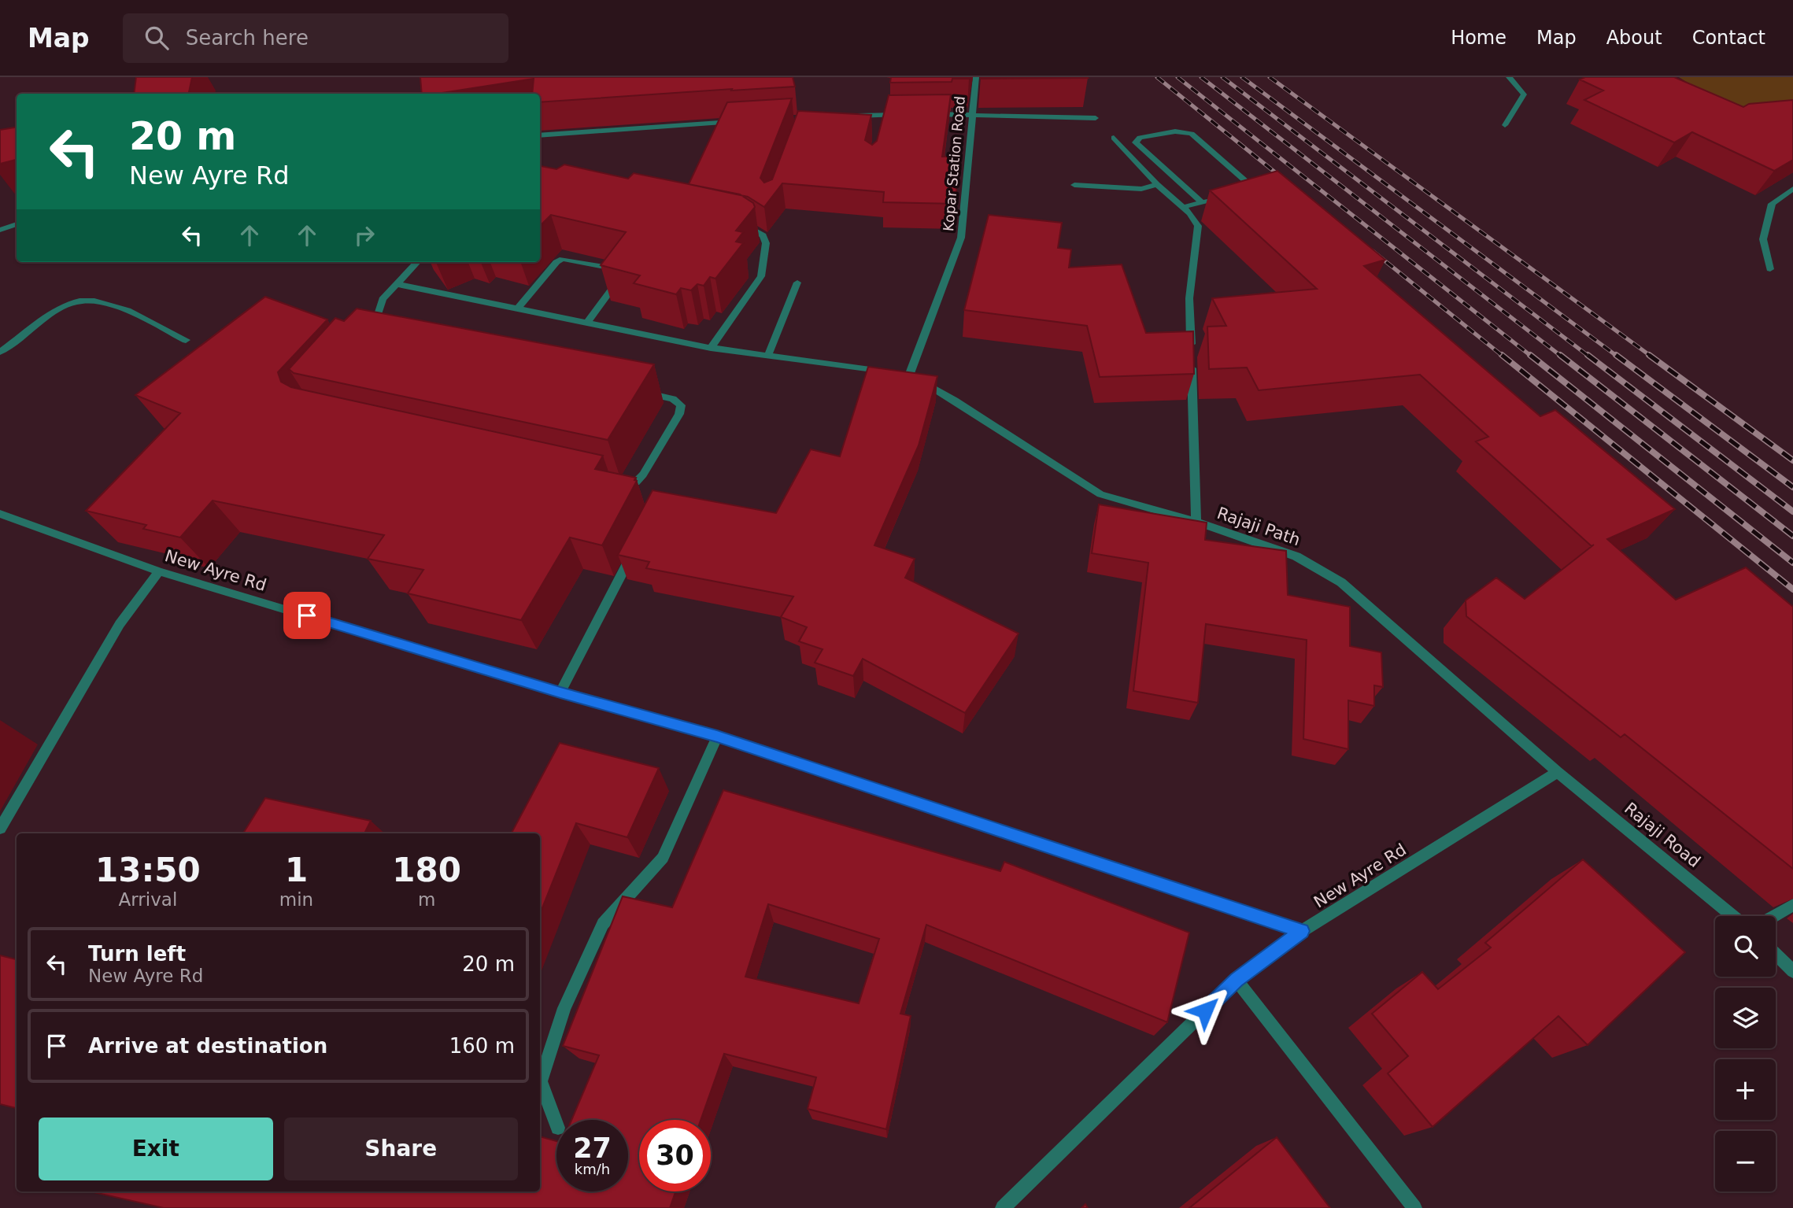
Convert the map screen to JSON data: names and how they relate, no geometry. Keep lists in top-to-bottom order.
{
  "streets": {
    "street": [
      "Kopar Station Road",
      "Rajaji Path",
      "New Ayre Rd",
      "Rajaji Road"
    ]
  },
  "crossings": [
    ["Kopar Station Road", "Rajaji Path"],
    ["Rajaji Path", "New Ayre Rd"],
    ["Rajaji Path", "Rajaji Road"],
    ["New Ayre Rd", "Rajaji Road"]
  ],
  "page": {
    "header": "Map",
    "search": "Search here",
    "nav": [
      "Home",
      "Map",
      "About",
      "Contact"
    ],
    "turn": ["20 m", "New Ayre Rd"],
    "eta": [
      "13:50",
      "Arrival",
      "1",
      "min",
      "180",
      "m"
    ],
    "map_buttons": ["+", "−"],
    "list": [
      {
        "name": "Turn left",
        "note": "New Ayre Rd",
        "value": "20 m"
      },
      {
        "name": "Arrive at destination",
        "value": "160 m"
      }
    ],
    "buttons": ["Exit", "Share"],
    "speed": "27 km/h",
    "limit": "30"
  }
}
